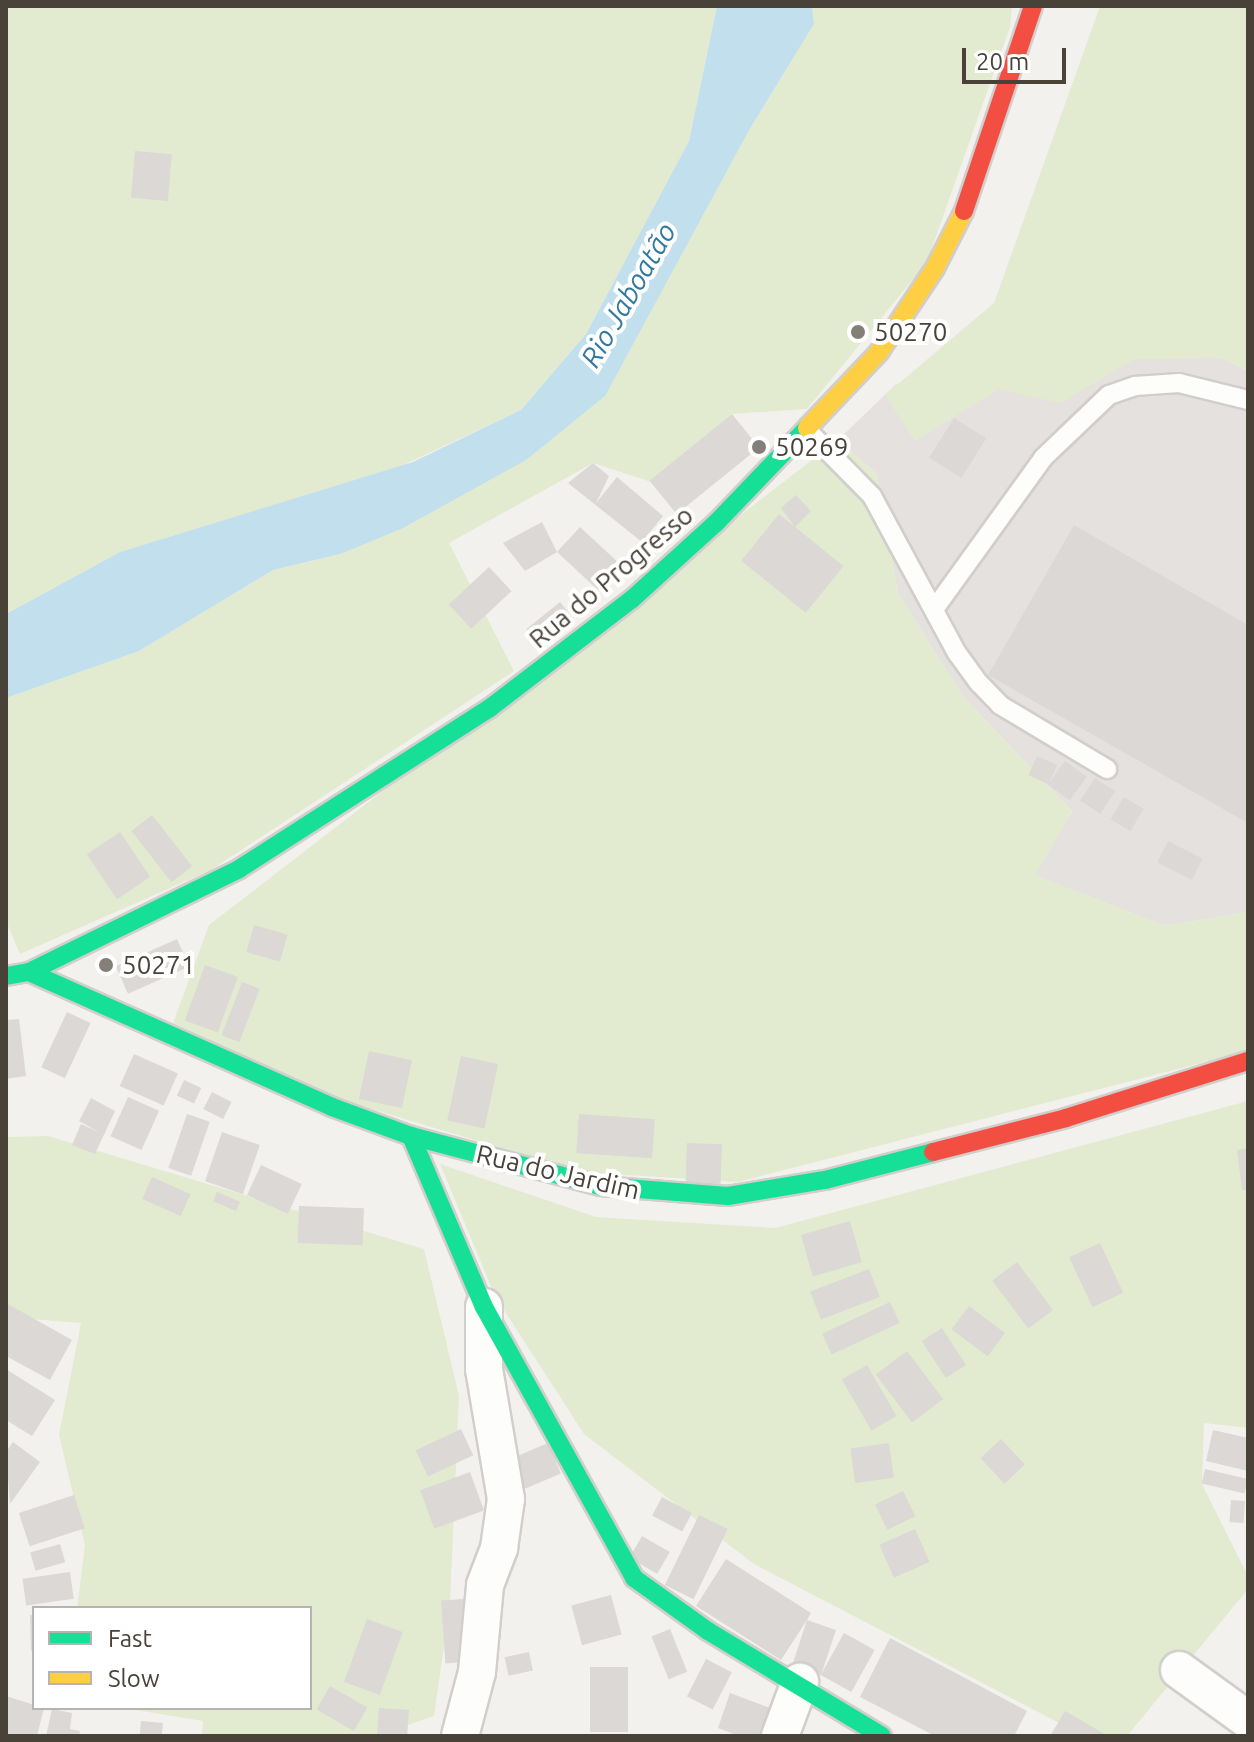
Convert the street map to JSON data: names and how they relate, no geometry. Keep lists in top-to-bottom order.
{
  "streets": {
    "street": ["Rua do Progresso", "Rua do Jardim"]
  },
  "crossings": [
    ["Rua do Progresso", "Rua do Jardim"]
  ],
  "water": ["Rio Jaboatão"],
  "places": ["50270", "50269", "50271"],
  "legend": ["Fast", "Slow"],
  "scale_bar": "20 m"
}
